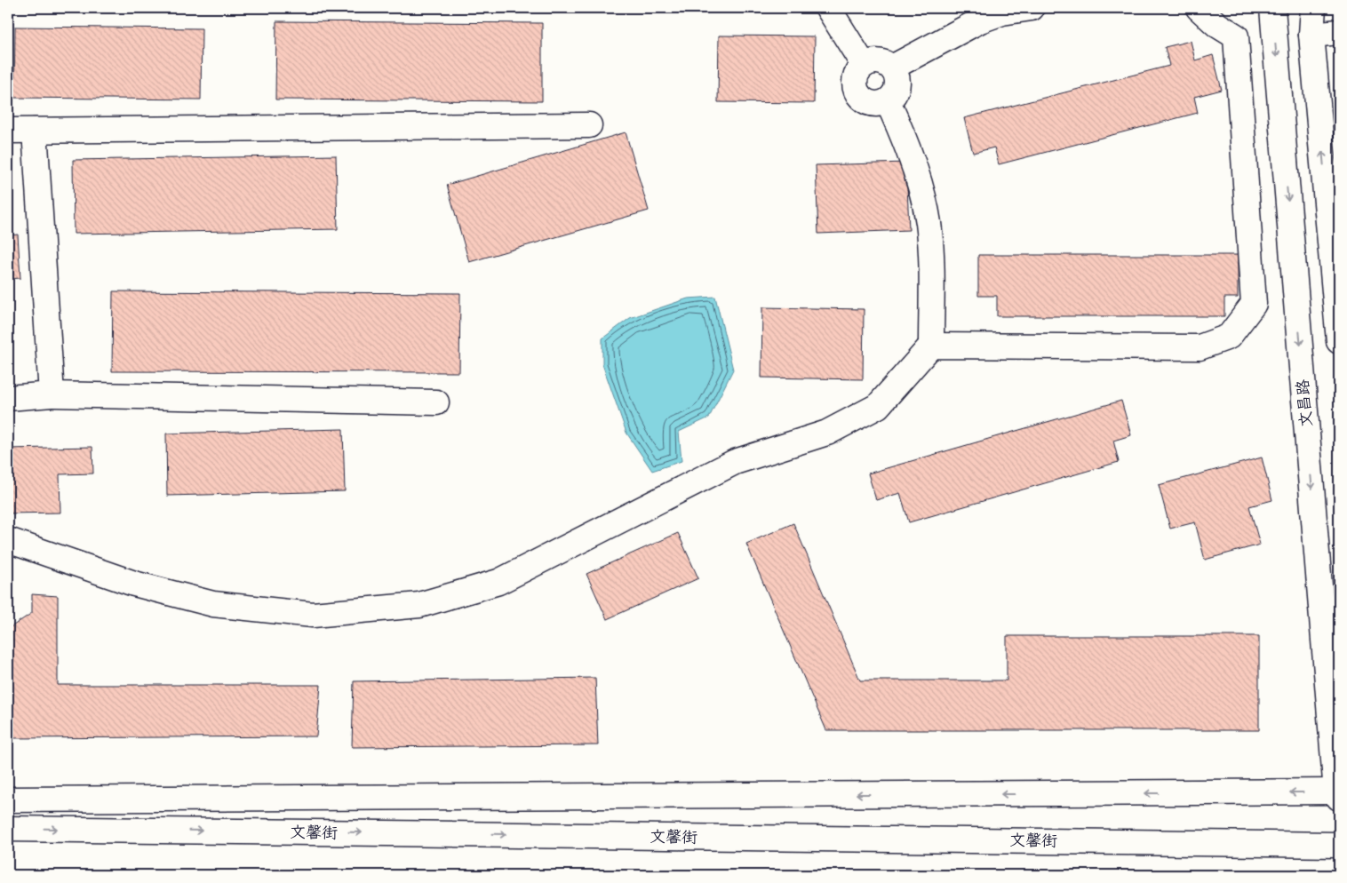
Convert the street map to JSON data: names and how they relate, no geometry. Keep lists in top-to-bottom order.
{
  "streets": {
    "main road": ["文昌路", "文馨街"]
  }
}
